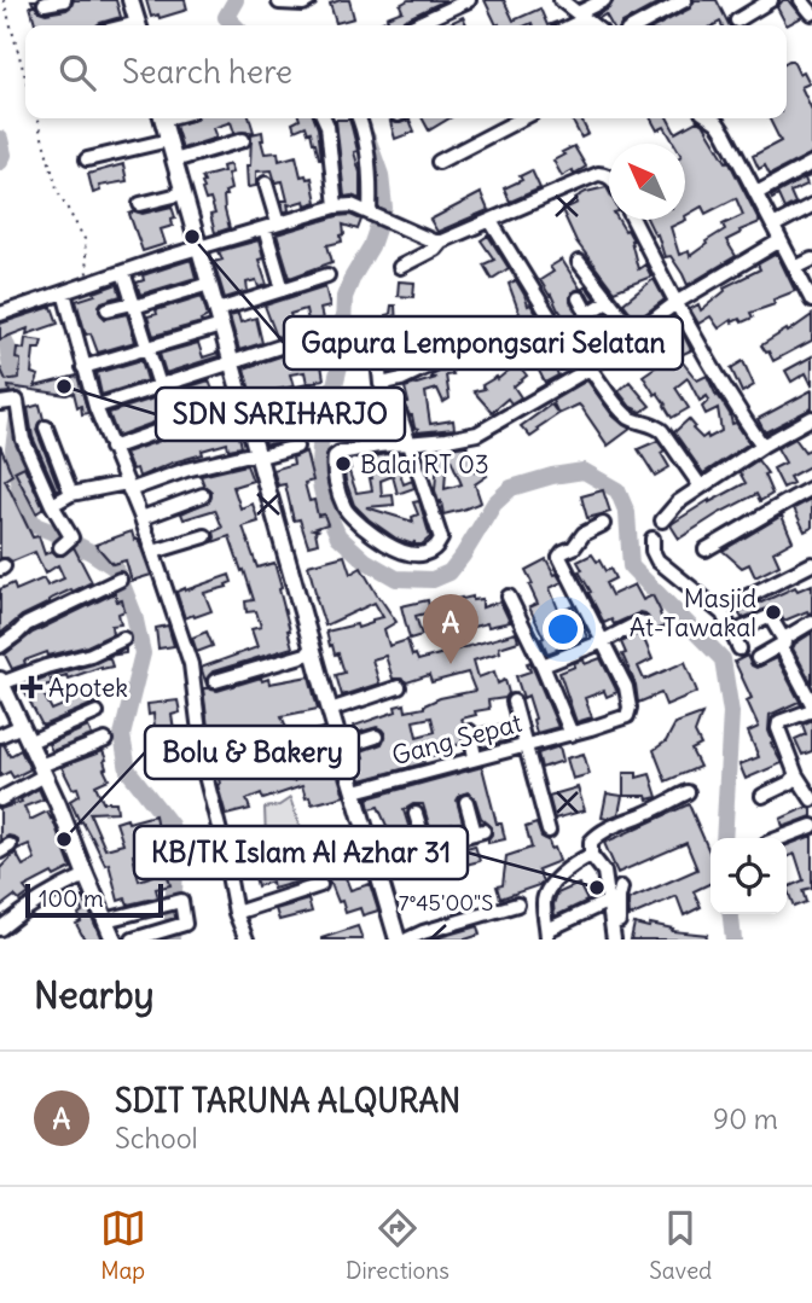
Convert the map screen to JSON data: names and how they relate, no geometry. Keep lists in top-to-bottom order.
{
  "streets": {
    "street": ["Gang Sepat"]
  },
  "places": {
    "other": [
      "Gapura Lempongsari Selatan",
      "SDN SARIHARJO",
      "Balai RT 03",
      "Masjid At-Tawakal",
      "Bolu & Bakery",
      "KB/TK Islam Al Azhar 31"
    ],
    "health": ["Apotek"]
  },
  "scale_bar": "100 m",
  "north": "top left",
  "page": {
    "search": "Search here",
    "pins": "A",
    "scale": "100 m",
    "heading": "Nearby",
    "list": [
      {
        "mark": "A",
        "name": "SDIT TARUNA ALQURAN",
        "note": "School",
        "value": "90 m"
      }
    ],
    "nav": ["Map", "Directions", "Saved"]
  },
  "coordinates": ["7°45'00\"S"]
}
